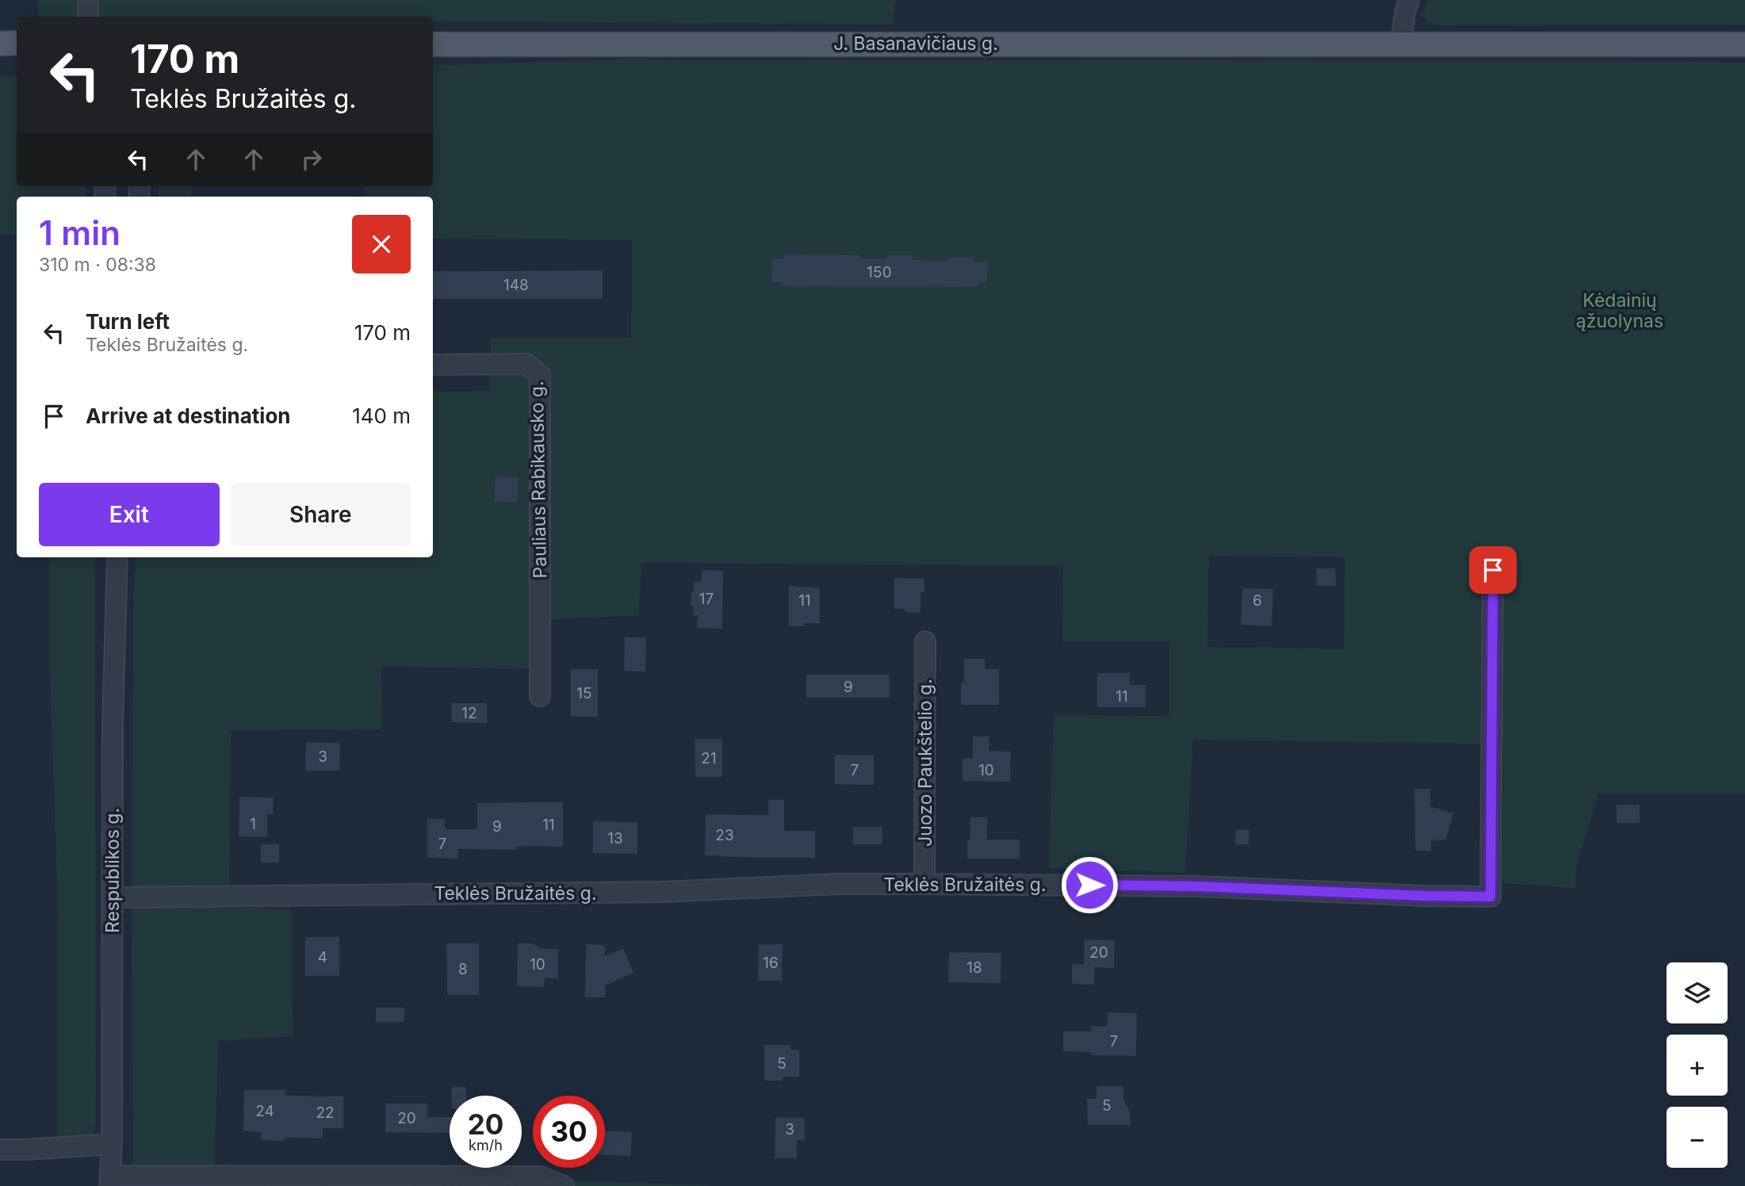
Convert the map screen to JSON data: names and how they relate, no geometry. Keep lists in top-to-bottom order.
{
  "streets": {
    "main road": ["J. Basanavičiaus g."],
    "street": [
      "Pauliaus Rabikausko g.",
      "Juozo Paukštelio g.",
      "Respublikos g.",
      "Teklės Bružaitės g."
    ]
  },
  "crossings": [
    ["Juozo Paukštelio g.", "Teklės Bružaitės g."],
    ["Respublikos g.", "Teklės Bružaitės g."]
  ],
  "parks": ["Kėdainių ąžuolynas"],
  "house_numbers": [
    "150",
    "148",
    "17",
    "11",
    "6",
    "9",
    "15",
    "11",
    "12",
    "3",
    "21",
    "7",
    "10",
    "1",
    "11",
    "9",
    "23",
    "13",
    "7",
    "20",
    "4",
    "16",
    "10",
    "18",
    "8",
    "7",
    "5",
    "5",
    "24",
    "22",
    "20",
    "3"
  ],
  "page": {
    "turn": ["170 m", "Teklės Bružaitės g."],
    "heading": ["1 min", "310 m · 08:38"],
    "list": [
      {
        "name": "Turn left",
        "note": "Teklės Bružaitės g.",
        "value": "170 m"
      },
      {
        "name": "Arrive at destination",
        "value": "140 m"
      }
    ],
    "buttons": ["Exit", "Share"],
    "map_buttons": ["+", "−"],
    "speed": "20 km/h",
    "limit": "30"
  }
}
